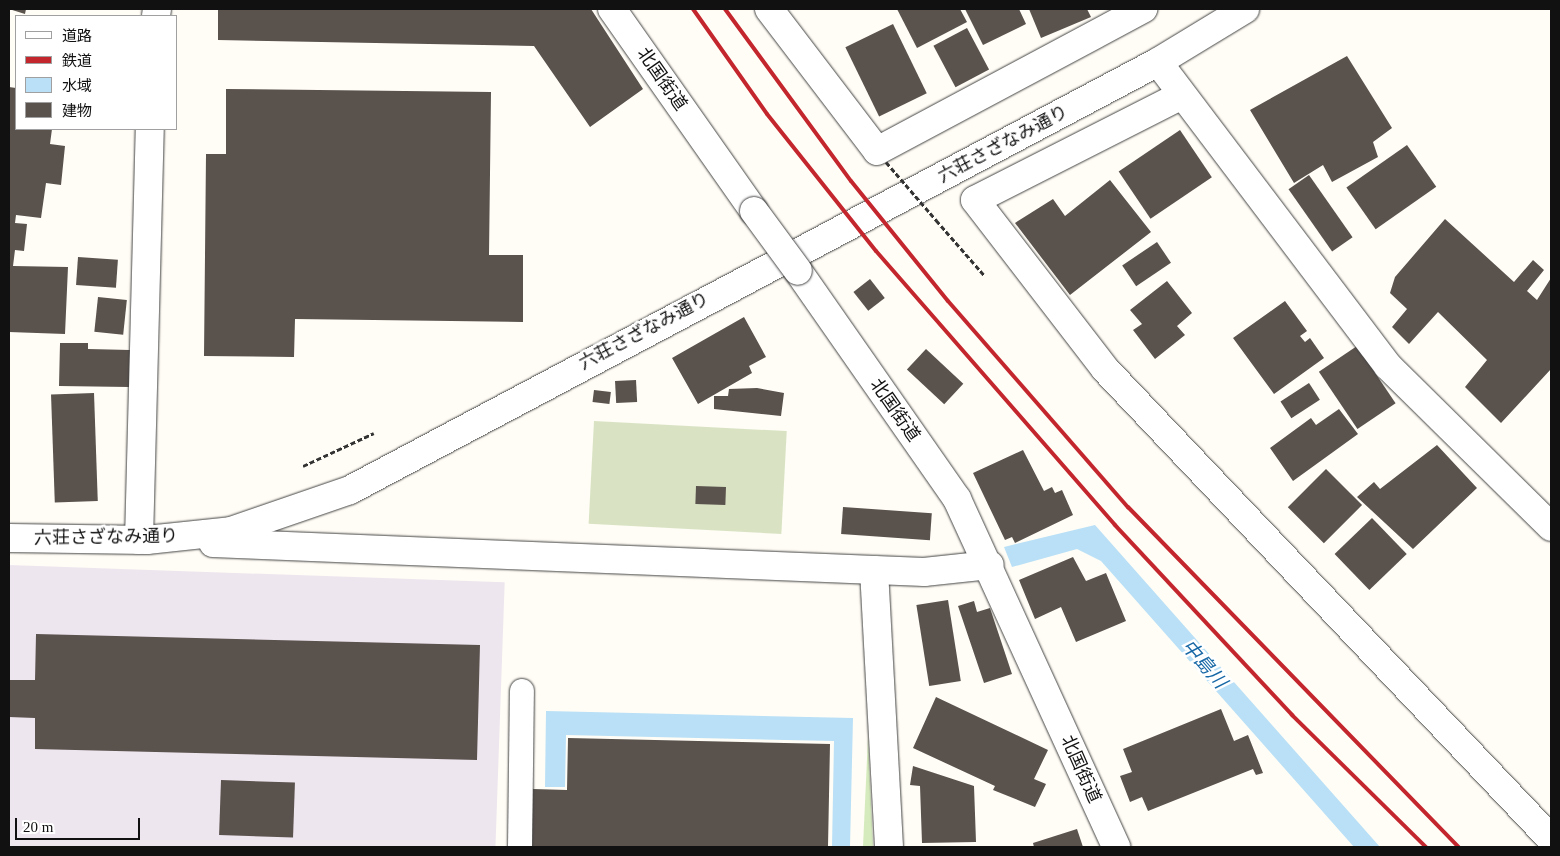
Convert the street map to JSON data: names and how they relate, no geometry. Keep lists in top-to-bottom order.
{
  "streets": {
    "street": ["北国街道", "六荘さざなみ通り"]
  },
  "water": ["中島川"],
  "legend": [
    "道路",
    "鉄道",
    "水域",
    "建物"
  ],
  "scale_bar": "20 m"
}
